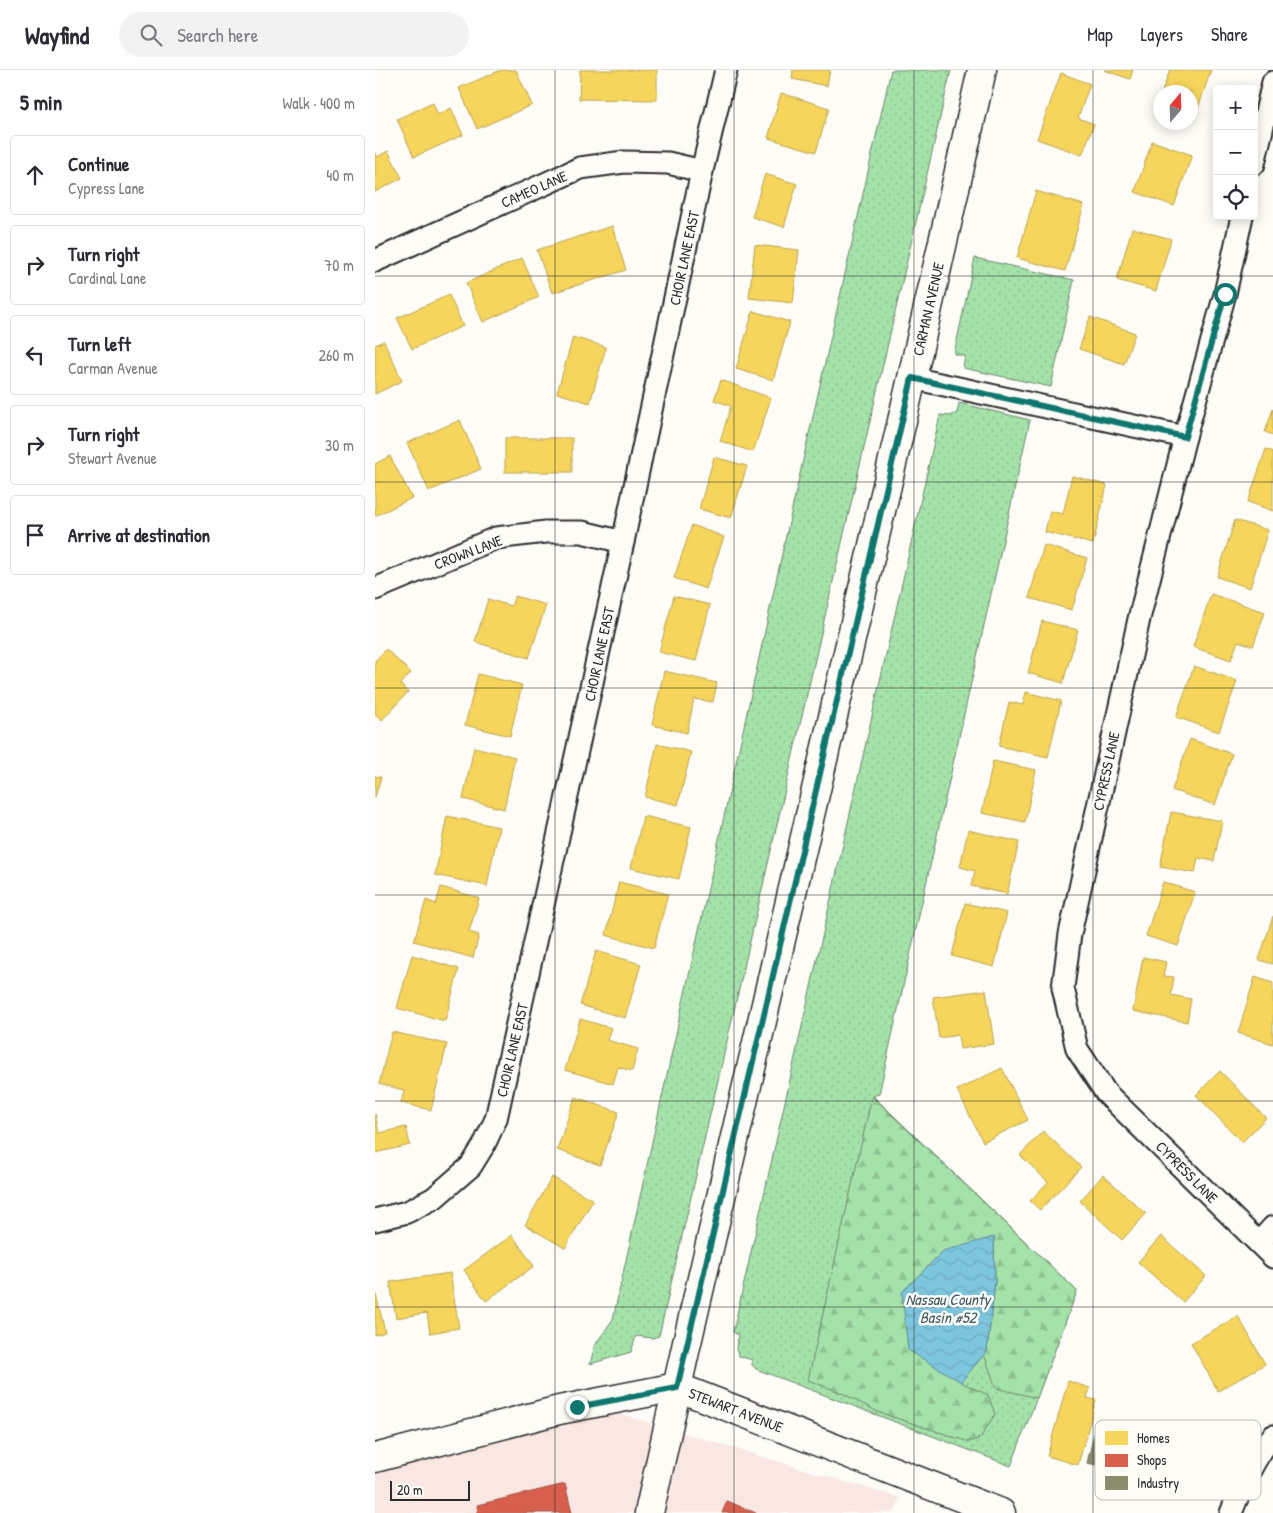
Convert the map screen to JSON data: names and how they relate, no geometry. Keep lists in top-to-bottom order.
{
  "streets": {
    "main road": ["CARMAN AVENUE", "STEWART AVENUE"],
    "street": [
      "CAMEO LANE",
      "CHOIR LANE EAST",
      "CROWN LANE",
      "CYPRESS LANE"
    ]
  },
  "crossings": [
    ["CAMEO LANE", "CHOIR LANE EAST"],
    ["CHOIR LANE EAST", "CROWN LANE"],
    ["CARMAN AVENUE", "STEWART AVENUE"]
  ],
  "water": ["Nassau County Basin #52"],
  "legend": ["Homes", "Shops", "Industry"],
  "scale_bar": "20 m",
  "north": "top",
  "page": {
    "header": "Wayfind",
    "search": "Search here",
    "nav": ["Map", "Layers", "Share"],
    "heading": ["5 min", "Walk · 400 m"],
    "map_buttons": ["+", "−"],
    "list": [
      ["Continue", "Cypress Lane", "40 m"],
      ["Turn right", "Cardinal Lane", "70 m"],
      ["Turn left", "Carman Avenue", "260 m"],
      ["Turn right", "Stewart Avenue", "30 m"],
      "Arrive at destination"
    ],
    "scale": "20 m"
  }
}
